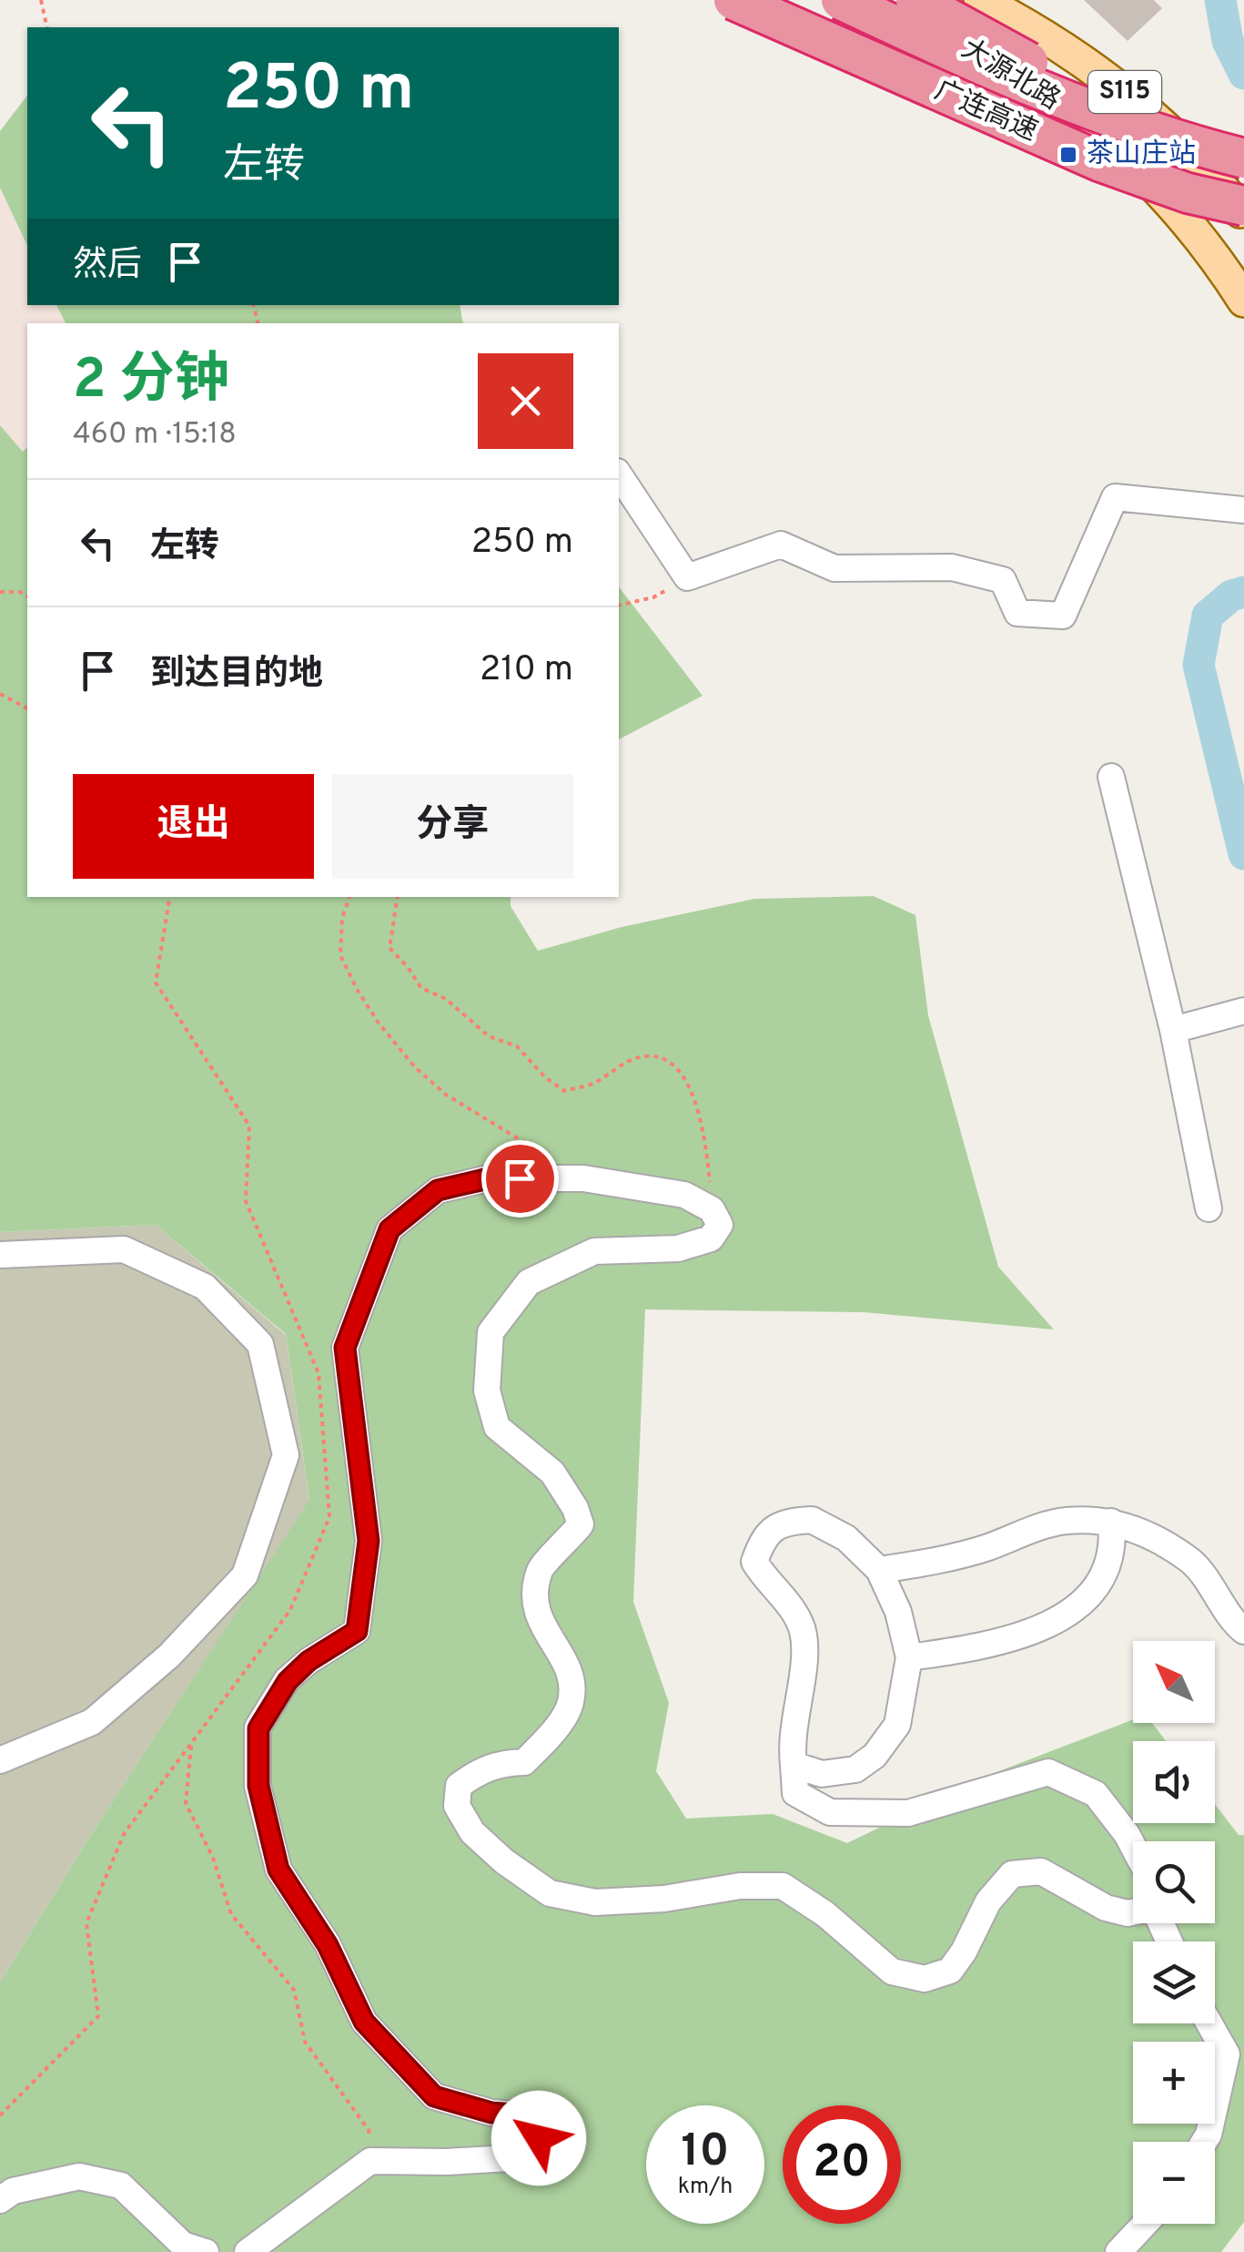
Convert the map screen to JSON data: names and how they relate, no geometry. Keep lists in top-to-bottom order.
{
  "streets": {
    "highway": ["广连高速"],
    "main road": ["大源北路", "S115"]
  },
  "places": {
    "transit": ["茶山庄站"]
  },
  "north": "top left",
  "page": {
    "turn": ["250 m", "左转"],
    "then": "然后",
    "heading": ["2 分钟", "460 m · 15:18"],
    "list": [
      {
        "name": "左转",
        "value": "250 m"
      },
      {
        "name": "到达目的地",
        "value": "210 m"
      }
    ],
    "buttons": ["退出", "分享"],
    "map_buttons": ["+", "−"],
    "speed": "10 km/h",
    "limit": "20"
  }
}
